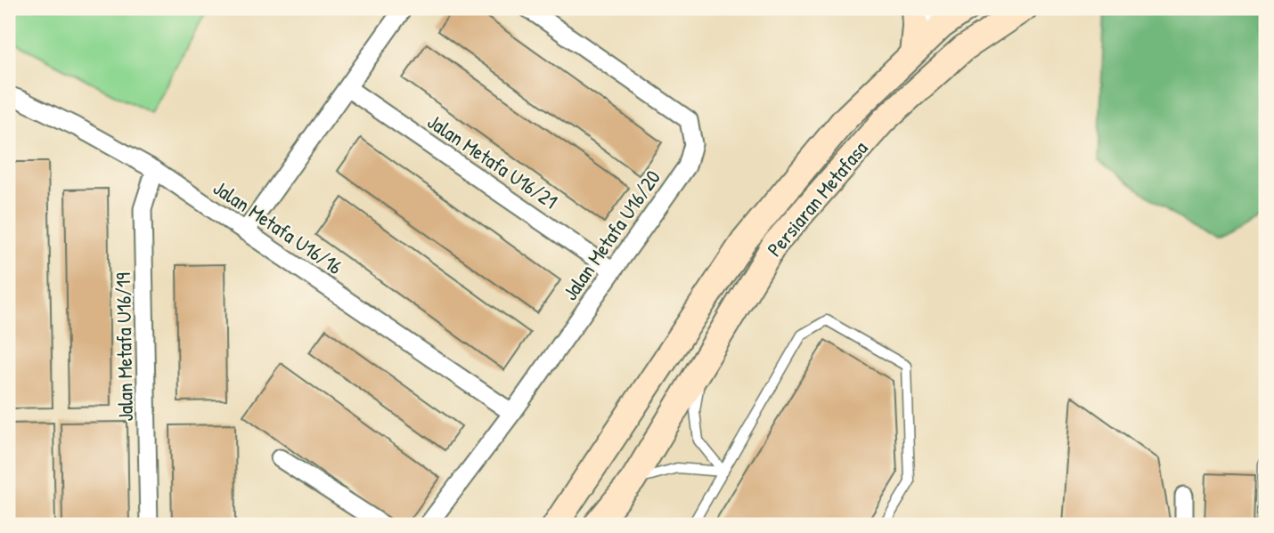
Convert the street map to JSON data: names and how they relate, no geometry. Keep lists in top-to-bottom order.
{
  "streets": {
    "main road": ["Persiaran Metafasa"],
    "street": [
      "Jalan Metafa U16/21",
      "Jalan Metafa U16/16",
      "Jalan Metafa U16/20",
      "Jalan Metafa U16/19"
    ]
  },
  "crossings": [
    ["Jalan Metafa U16/21", "Jalan Metafa U16/20"],
    ["Jalan Metafa U16/16", "Jalan Metafa U16/20"],
    ["Jalan Metafa U16/16", "Jalan Metafa U16/19"]
  ]
}
